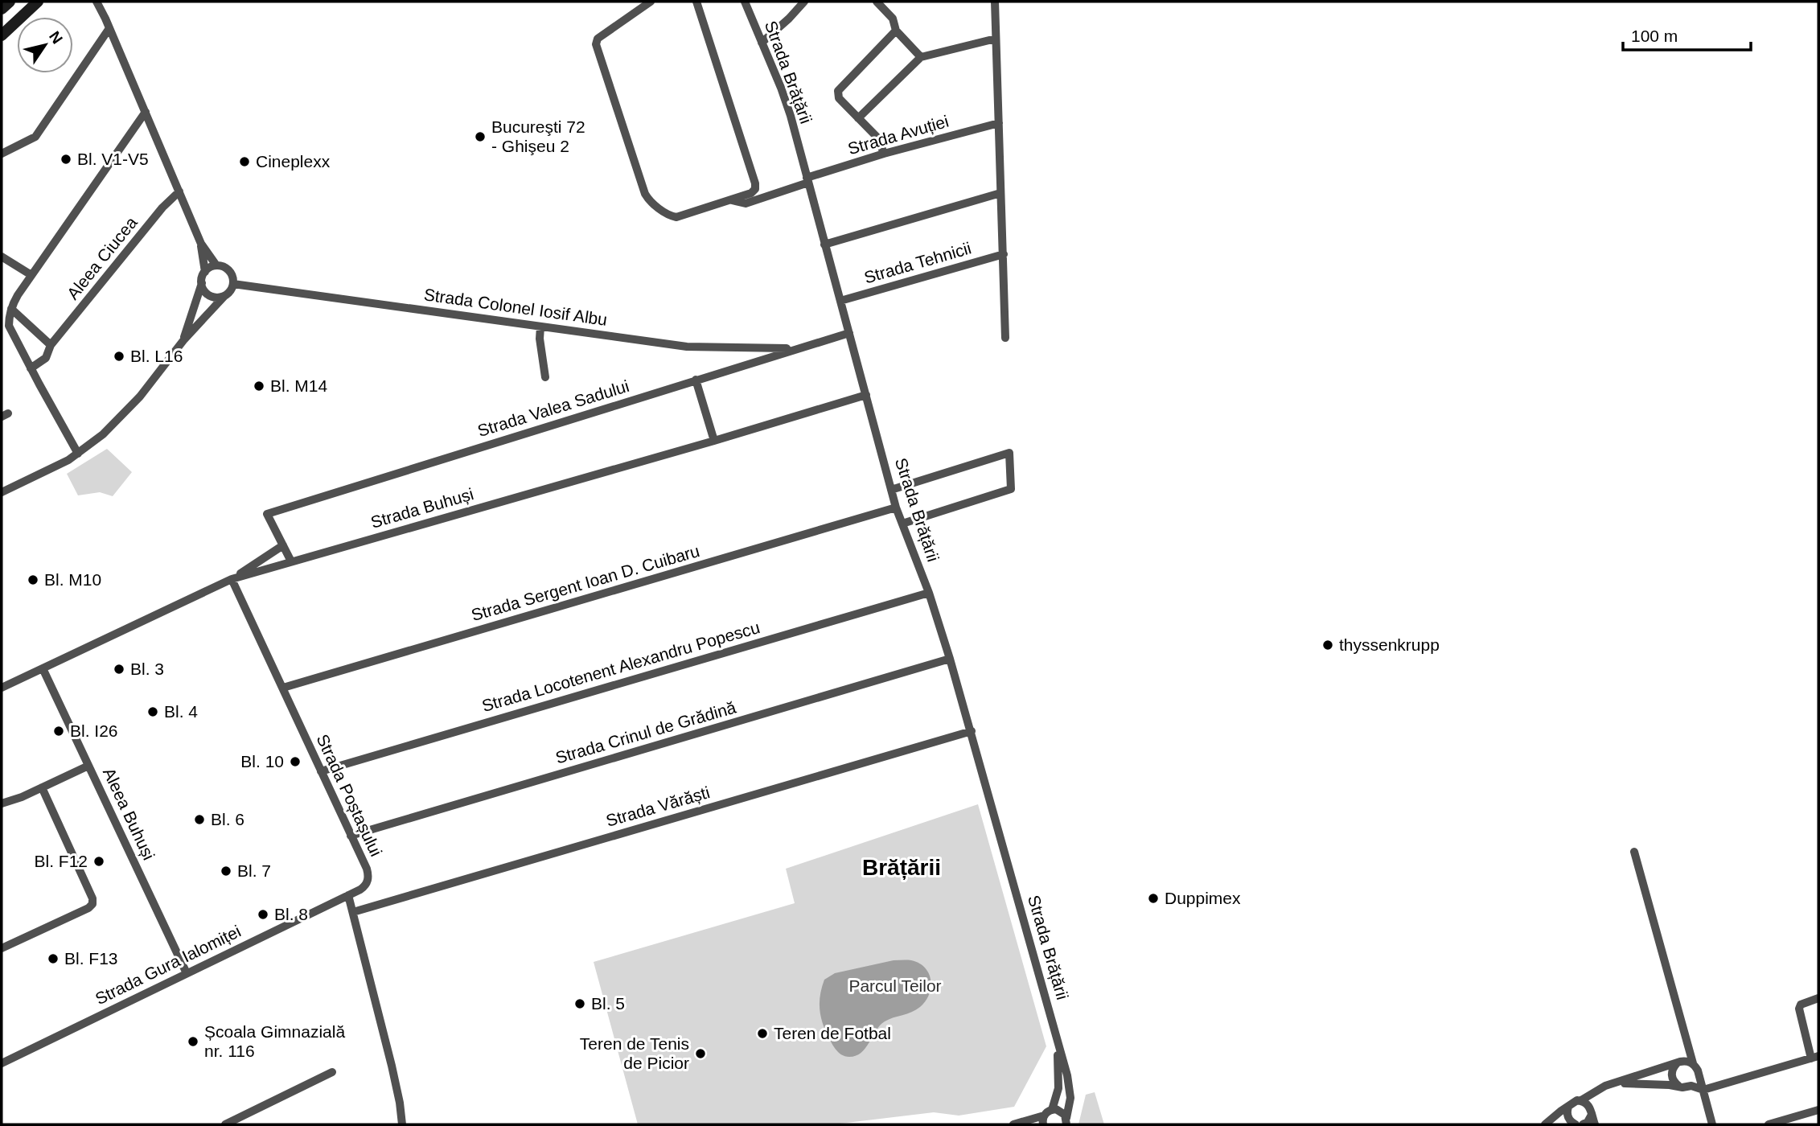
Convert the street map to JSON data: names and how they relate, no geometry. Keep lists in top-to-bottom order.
{
  "streets": {
    "street": [
      "Strada Brățării",
      "Strada Avuției",
      "Aleea Ciucea",
      "Strada Tehnicii",
      "Strada Colonel Iosif Albu",
      "Strada Valea Sadului",
      "Strada Buhuși",
      "Strada Sergent Ioan D. Cuibaru",
      "Strada Locotenent Alexandru Popescu",
      "Strada Crinul de Grădină",
      "Strada Poștașului",
      "Strada Vărăști",
      "Aleea Buhuși",
      "Strada Gura Ialomiței"
    ]
  },
  "crossings": [
    ["Strada Brățării", "Strada Avuției"],
    ["Strada Brățării", "Strada Tehnicii"],
    ["Strada Brățării", "Strada Valea Sadului"],
    ["Strada Brățării", "Strada Buhuși"],
    ["Strada Brățării", "Strada Sergent Ioan D. Cuibaru"],
    ["Strada Brățării", "Strada Locotenent Alexandru Popescu"],
    ["Strada Brățării", "Strada Crinul de Grădină"],
    ["Strada Brățării", "Strada Vărăști"],
    ["Strada Colonel Iosif Albu", "Strada Valea Sadului"],
    ["Strada Buhuși", "Strada Poștașului"],
    ["Strada Buhuși", "Aleea Buhuși"],
    ["Strada Sergent Ioan D. Cuibaru", "Strada Poștașului"],
    ["Strada Locotenent Alexandru Popescu", "Strada Poștașului"],
    ["Strada Crinul de Grădină", "Strada Poștașului"],
    ["Strada Poștașului", "Strada Gura Ialomiței"],
    ["Aleea Buhuși", "Strada Gura Ialomiței"]
  ],
  "districts": ["Brățării"],
  "parks": ["Parcul Teilor"],
  "places": [
    "Bucureşti 72 - Ghişeu 2",
    "Bl. V1-V5",
    "Cineplexx",
    "Bl. L16",
    "Bl. M14",
    "Bl. M10",
    "thyssenkrupp",
    "Bl. 3",
    "Bl. 4",
    "Bl. I26",
    "Bl. 10",
    "Bl. 6",
    "Bl. F12",
    "Bl. 7",
    "Duppimex",
    "Bl. 8",
    "Bl. F13",
    "Bl. 5",
    "Teren de Fotbal",
    "Școala Gimnazială nr. 116",
    "Teren de Tenis de Picior"
  ],
  "scale_bar": "100 m",
  "north": "top right"
}
